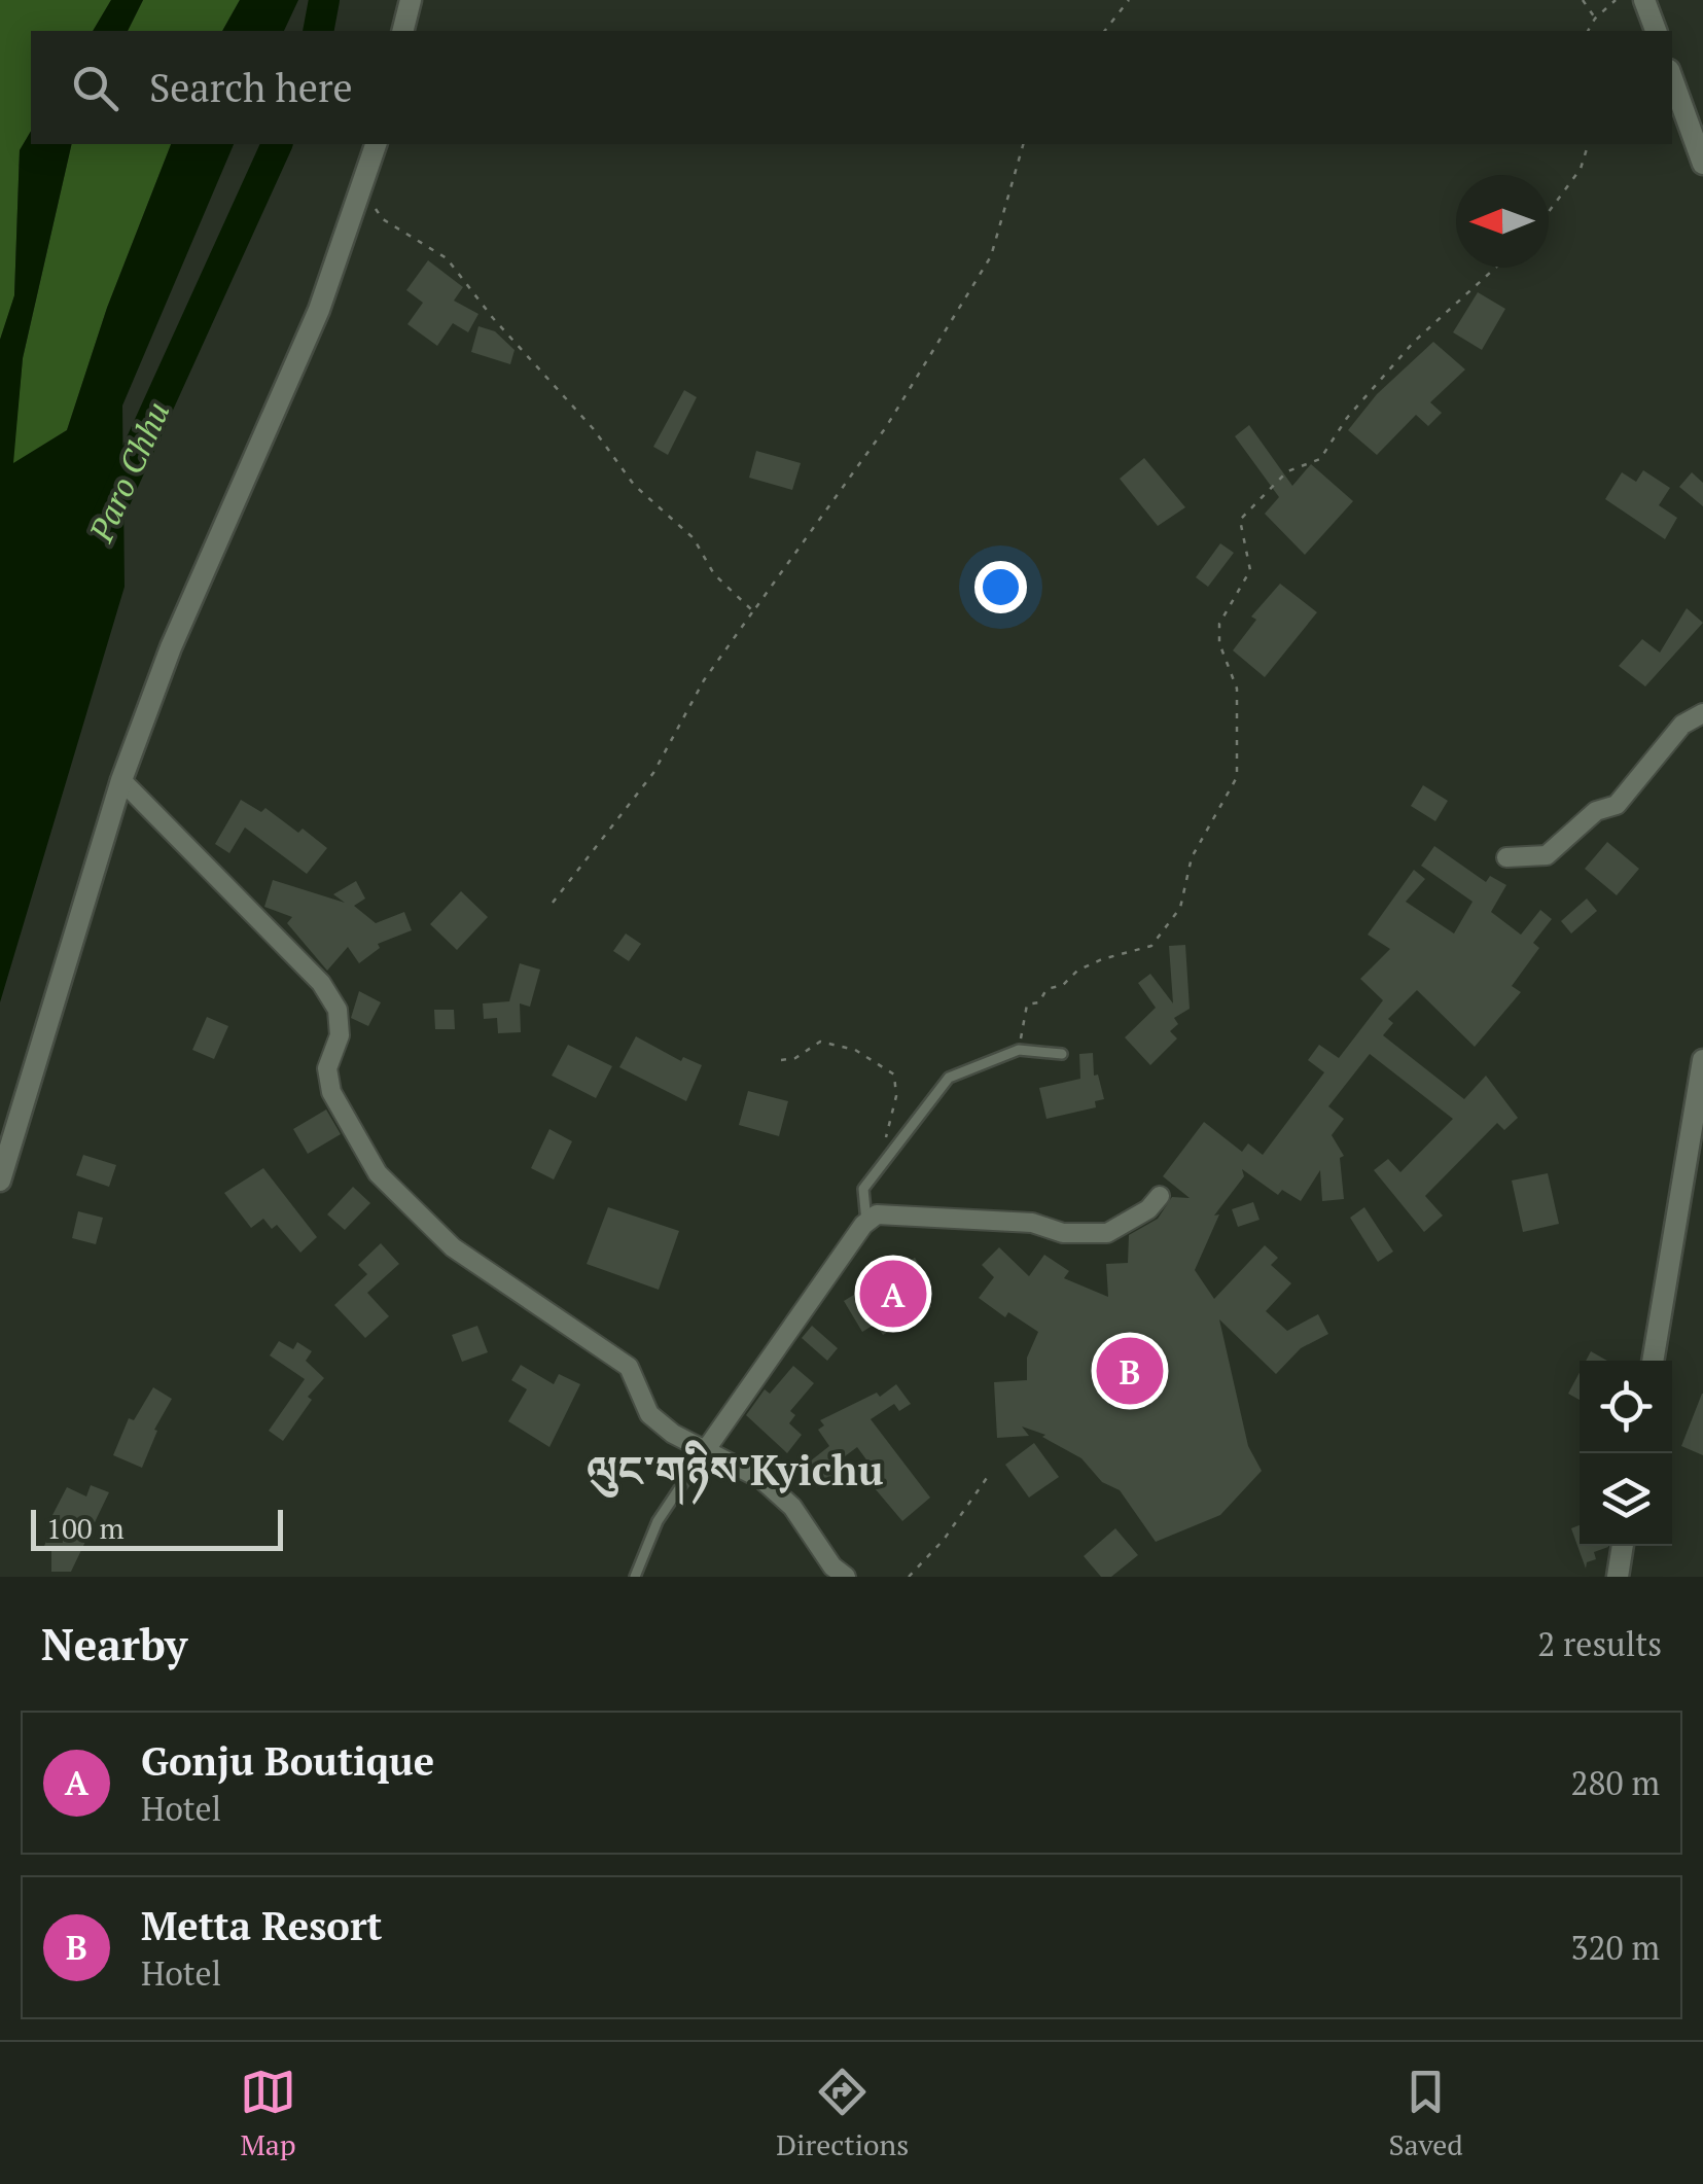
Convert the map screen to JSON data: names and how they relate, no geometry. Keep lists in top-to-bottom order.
{
  "districts": ["ལུང་གཉིས་Kyichu"],
  "water": ["Paro Chhu"],
  "scale_bar": "100 m",
  "north": "left",
  "page": {
    "search": "Search here",
    "pins": ["A", "B"],
    "scale": "100 m",
    "heading": ["Nearby", "2 results"],
    "list": [
      {
        "mark": "A",
        "name": "Gonju Boutique",
        "note": "Hotel",
        "value": "280 m"
      },
      {
        "mark": "B",
        "name": "Metta Resort",
        "note": "Hotel",
        "value": "320 m"
      }
    ],
    "nav": ["Map", "Directions", "Saved"]
  }
}
